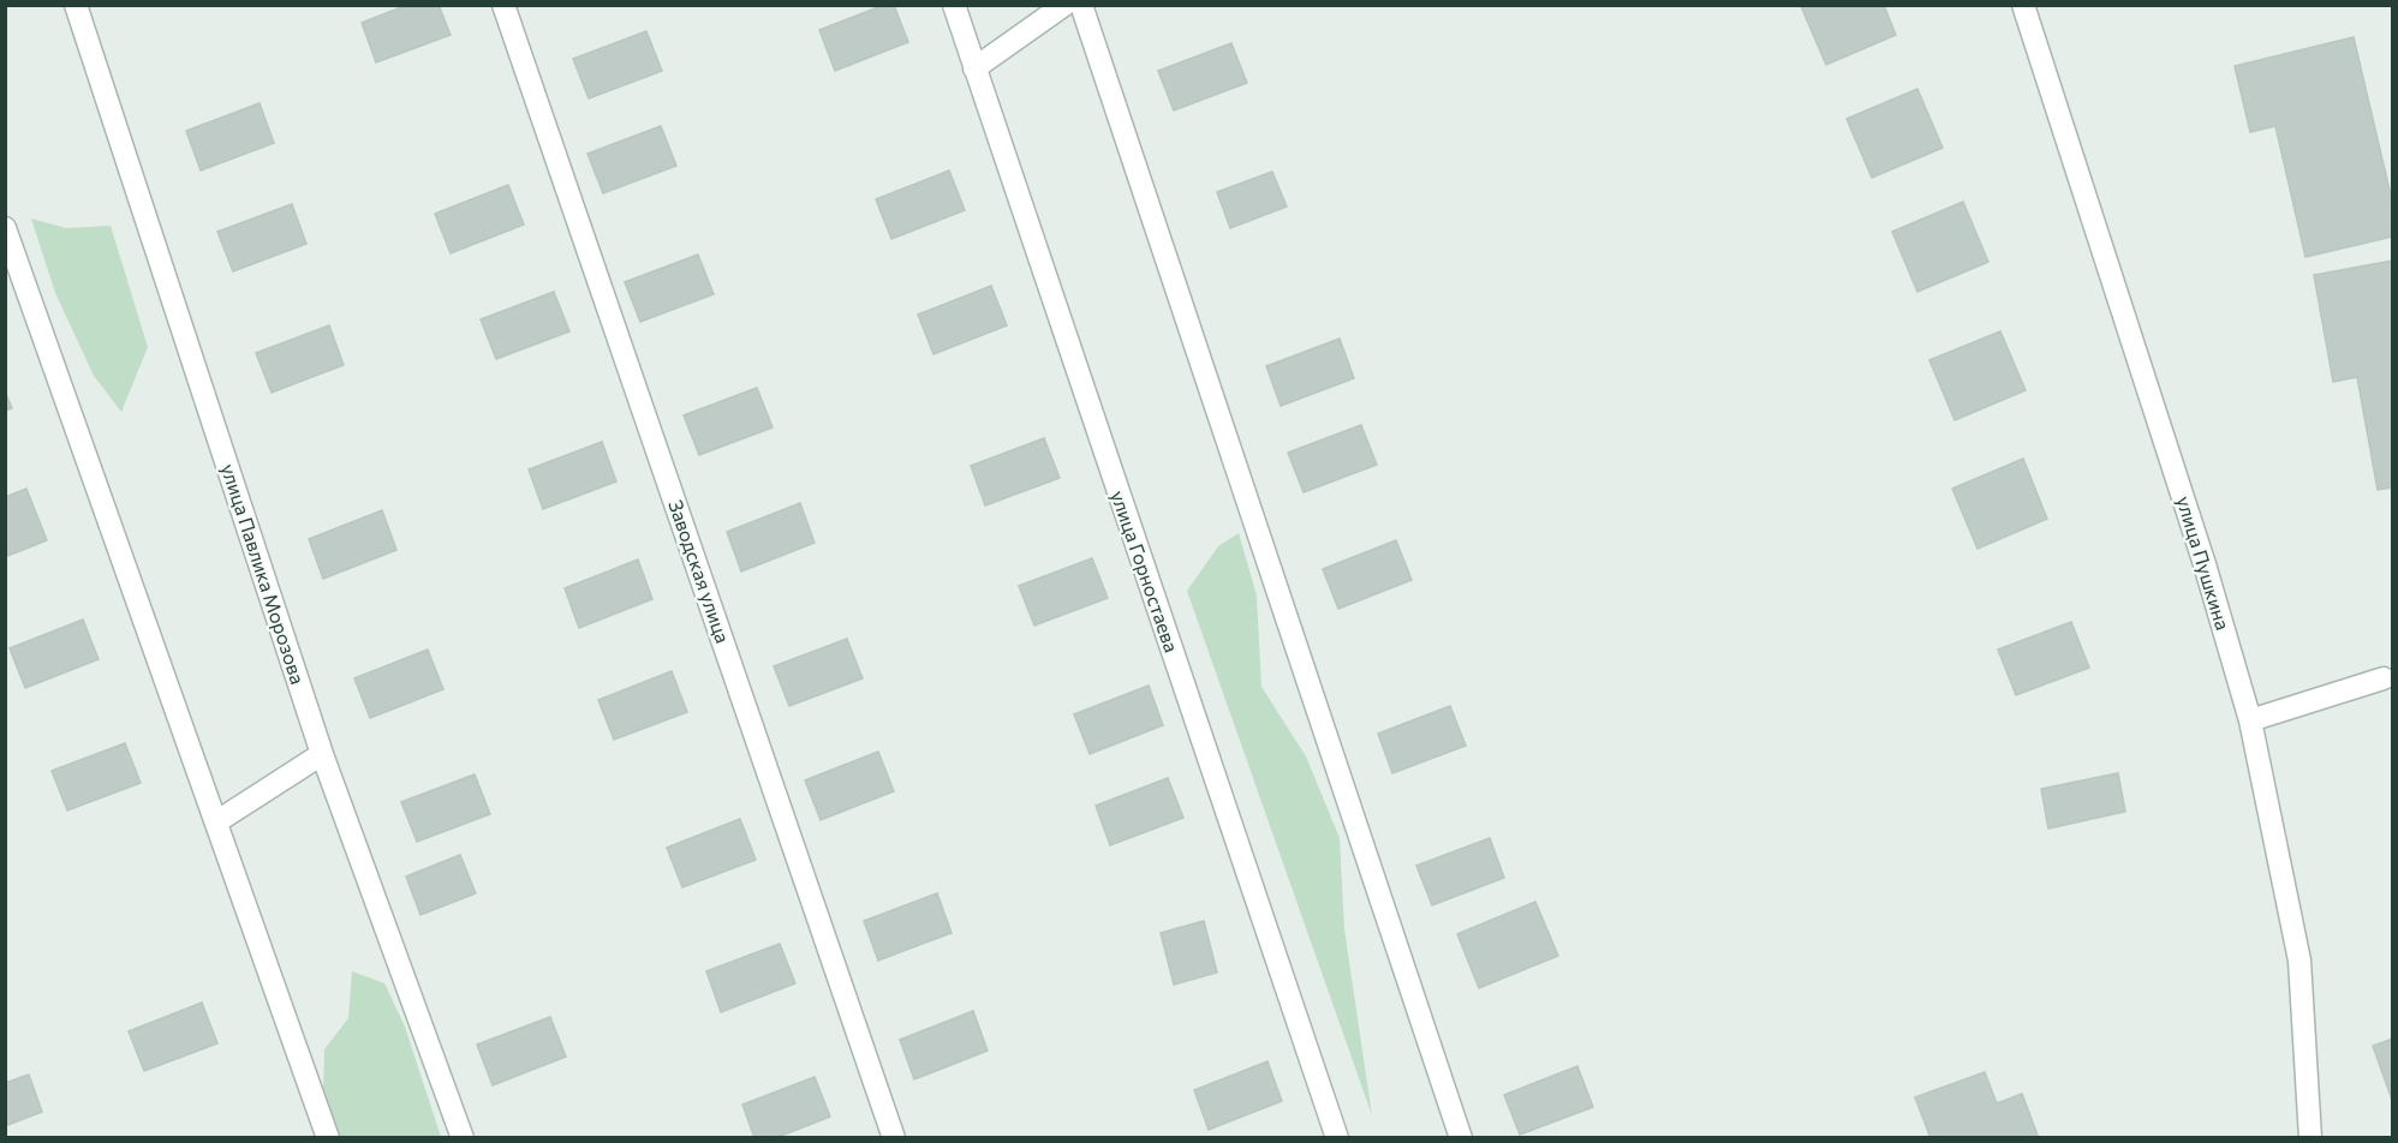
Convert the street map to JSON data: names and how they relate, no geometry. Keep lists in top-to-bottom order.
{
  "streets": {
    "street": [
      "улица Пушкина",
      "Заводская улица",
      "улица Горностаева",
      "улица Павлика Морозова"
    ]
  }
}
